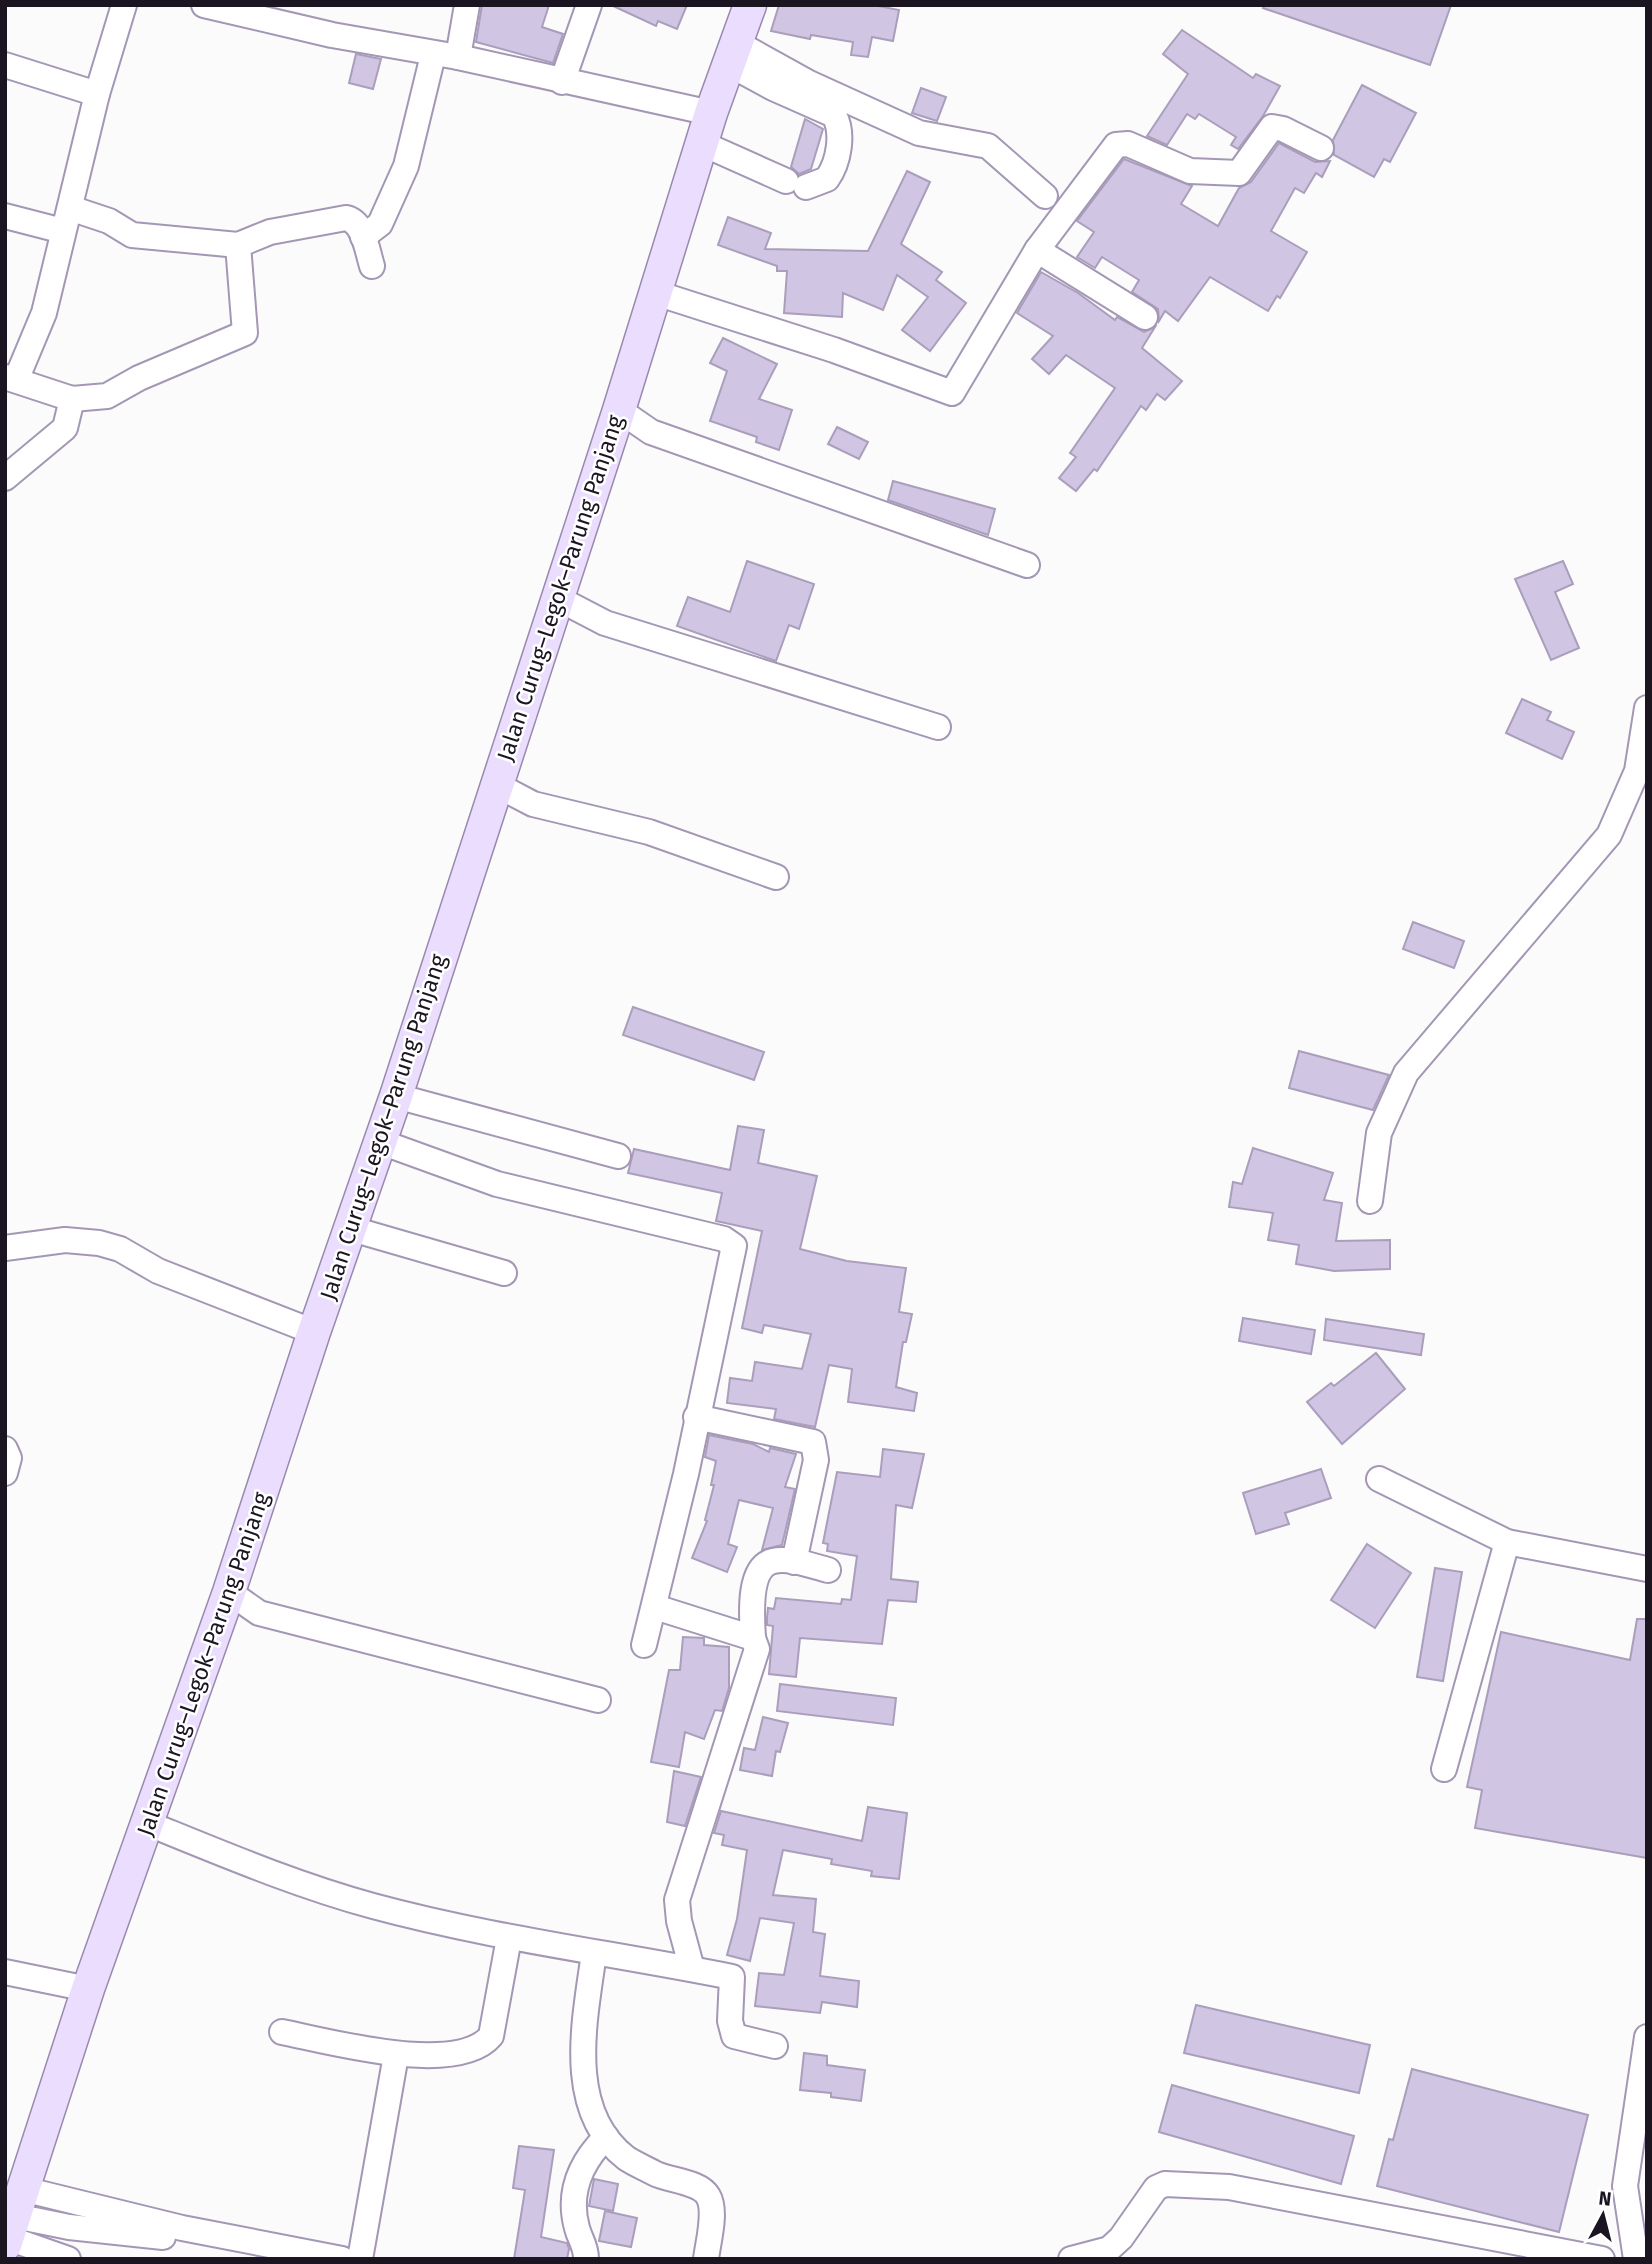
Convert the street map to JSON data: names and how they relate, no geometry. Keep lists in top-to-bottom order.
{
  "streets": {
    "main road": ["Jalan Curug–Legok–Parung Panjang"]
  },
  "north": "top"
}
